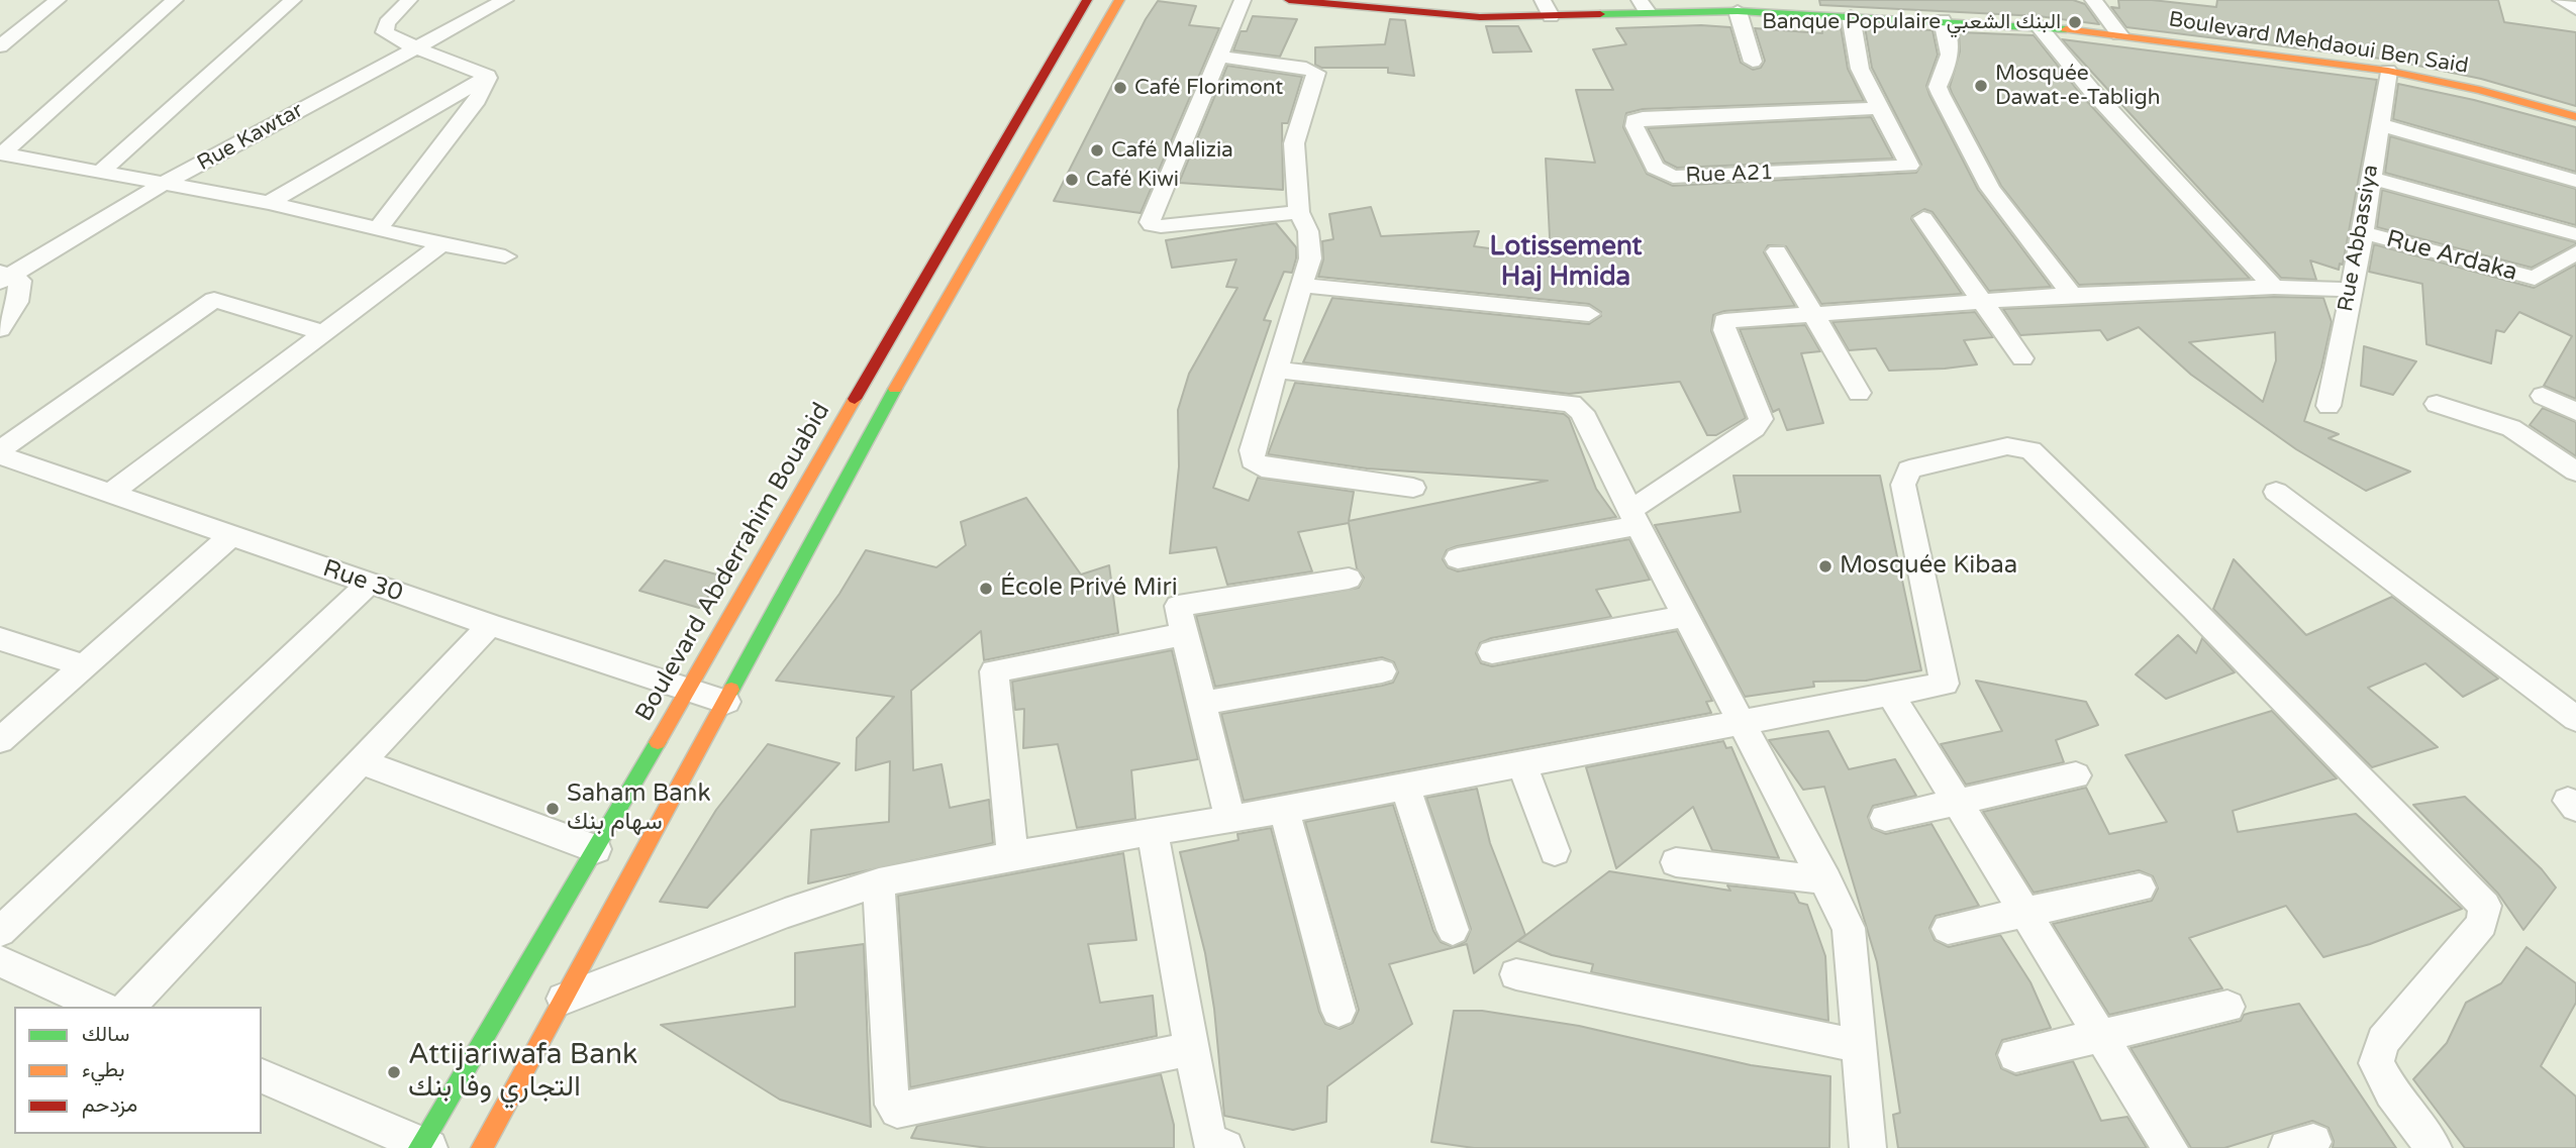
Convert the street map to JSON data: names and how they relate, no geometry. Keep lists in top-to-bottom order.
{
  "streets": {
    "main road": ["Boulevard Mehdaoui Ben Said", "Boulevard Abderrahim Bouabid"],
    "street": [
      "Rue Kawtar",
      "Rue A21",
      "Rue Abbassiya",
      "Rue Ardaka",
      "Rue 30"
    ]
  },
  "crossings": [
    ["Boulevard Mehdaoui Ben Said", "Rue A21"],
    ["Boulevard Mehdaoui Ben Said", "Rue Abbassiya"],
    ["Rue Abbassiya", "Rue Ardaka"],
    ["Boulevard Abderrahim Bouabid", "Rue 30"]
  ],
  "districts": ["Lotissement Haj Hmida"],
  "places": [
    "Banque Populaire البنك الشعبي",
    "Mosquée Dawat-e-Tabligh",
    "Café Florimont",
    "Café Malizia",
    "Café Kiwi",
    "Mosquée Kibaa",
    "École Privé Miri",
    "Saham Bank سهام بنك",
    "Attijariwafa Bank التجاري وفا بنك"
  ],
  "legend": ["سالك", "بطيء", "مزدحم"]
}
